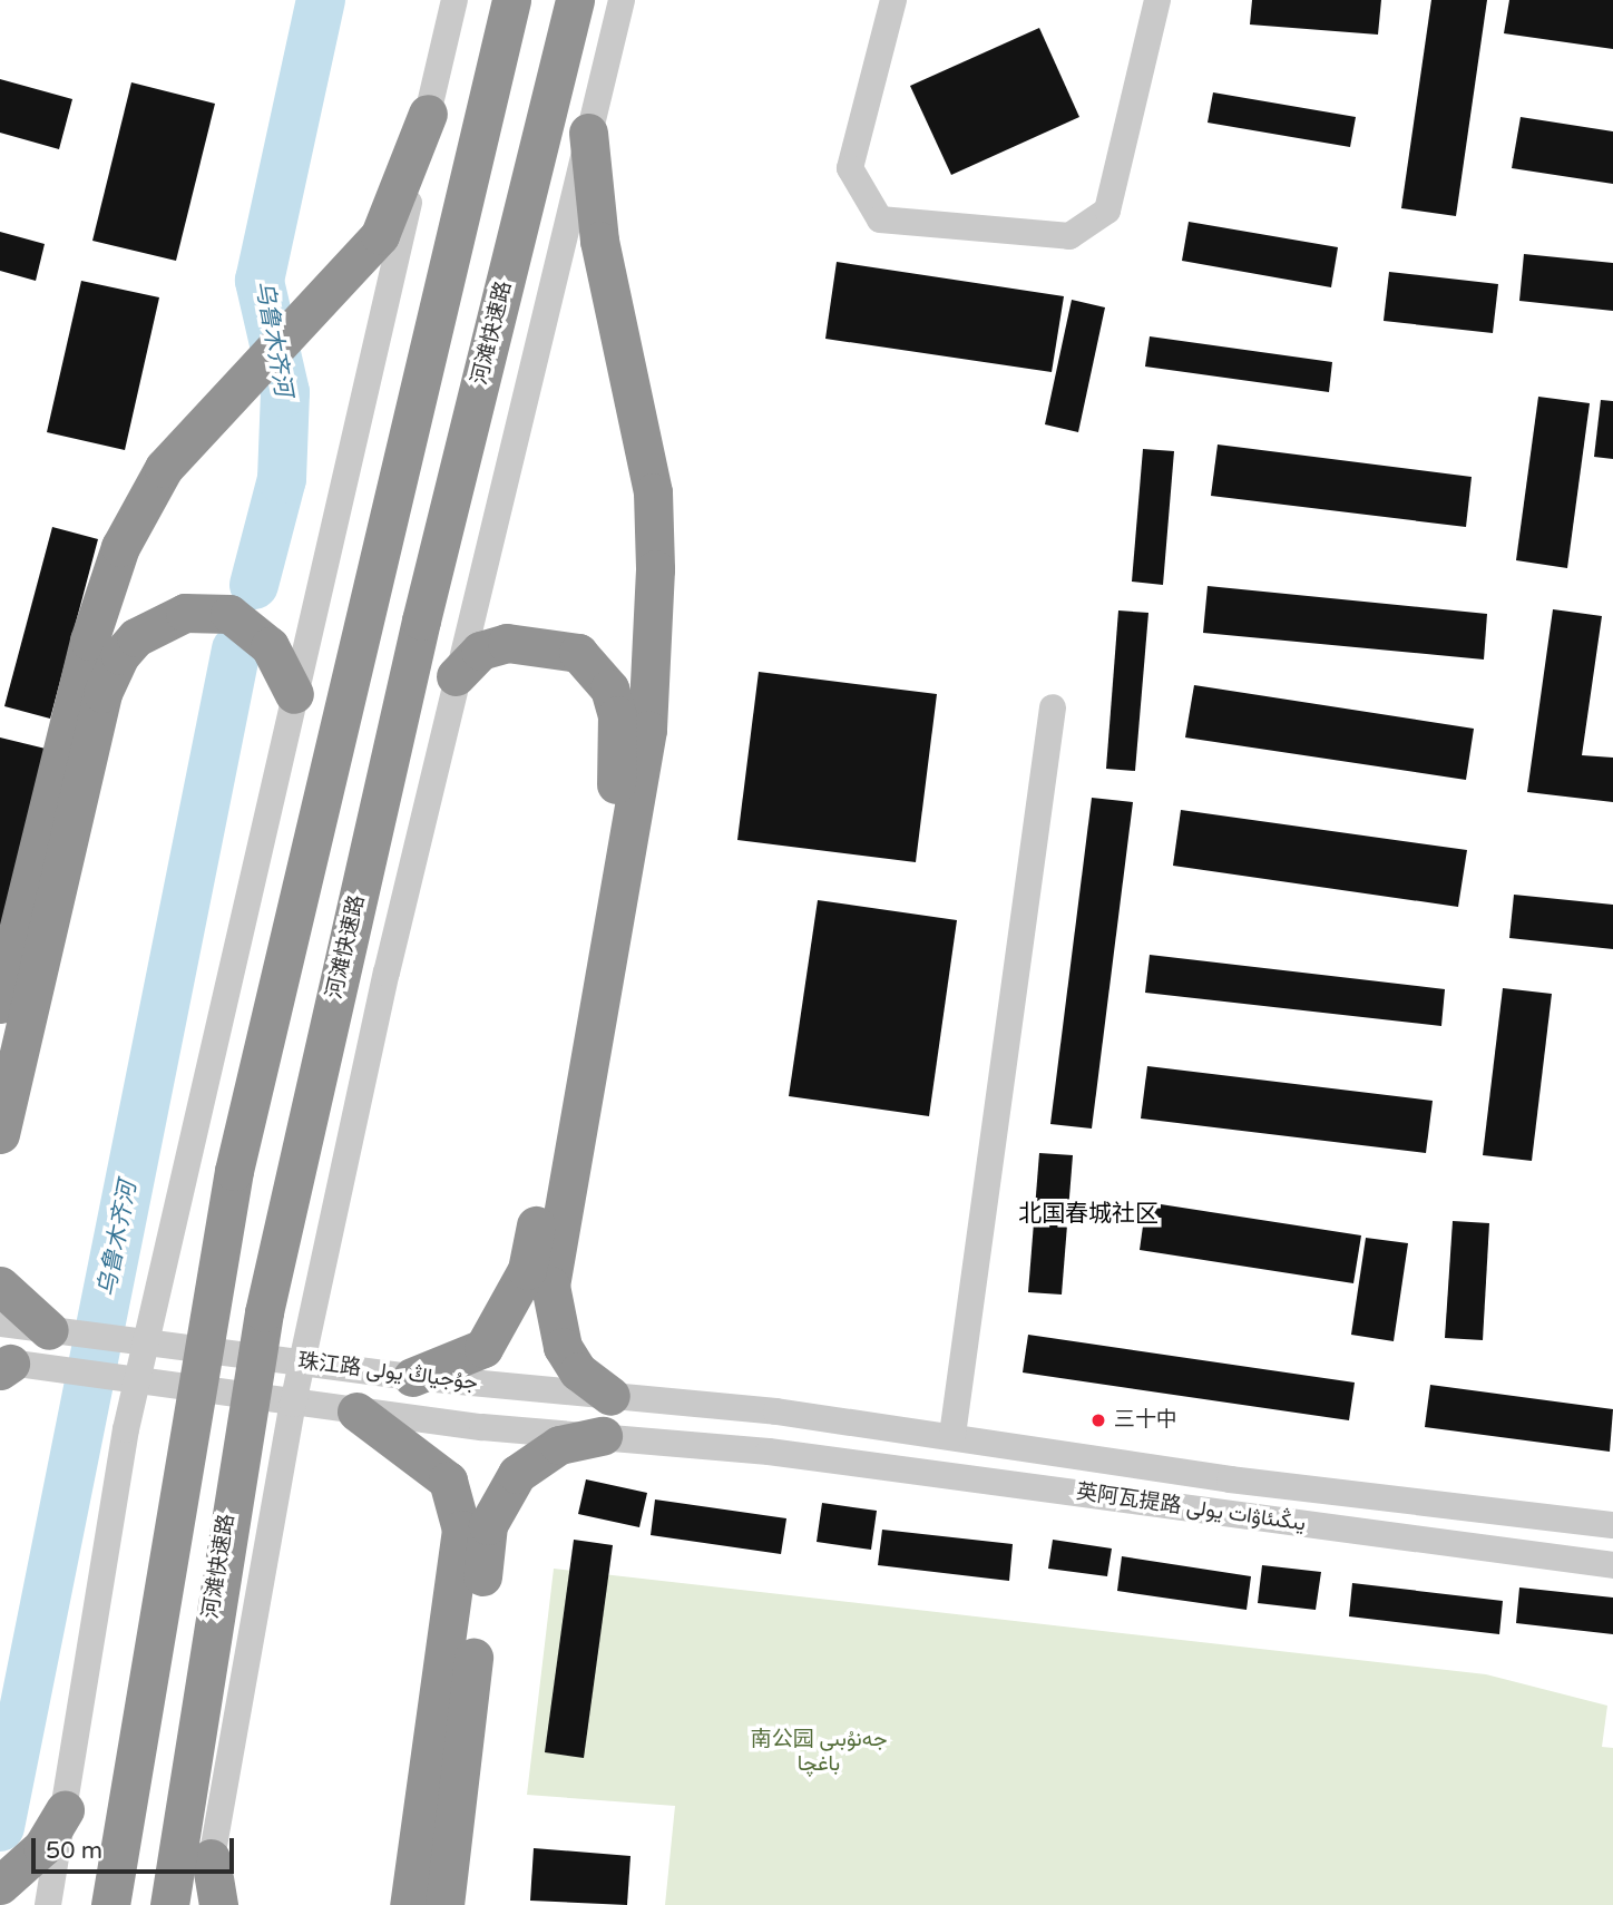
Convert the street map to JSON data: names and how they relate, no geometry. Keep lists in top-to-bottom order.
{
  "streets": {
    "highway": ["河滩快速路"],
    "street": ["珠江路 جۇجياڭ يولى", "英阿瓦提路 يىڭىئاۋات يولى"]
  },
  "crossings": [
    ["珠江路 جۇجياڭ يولى", "英阿瓦提路 يىڭىئاۋات يولى"]
  ],
  "districts": ["北国春城社区"],
  "water": ["乌鲁木齐河"],
  "parks": ["南公园 جەنۇبىي باغچا"],
  "places": ["三十中"],
  "scale_bar": "50 m"
}
